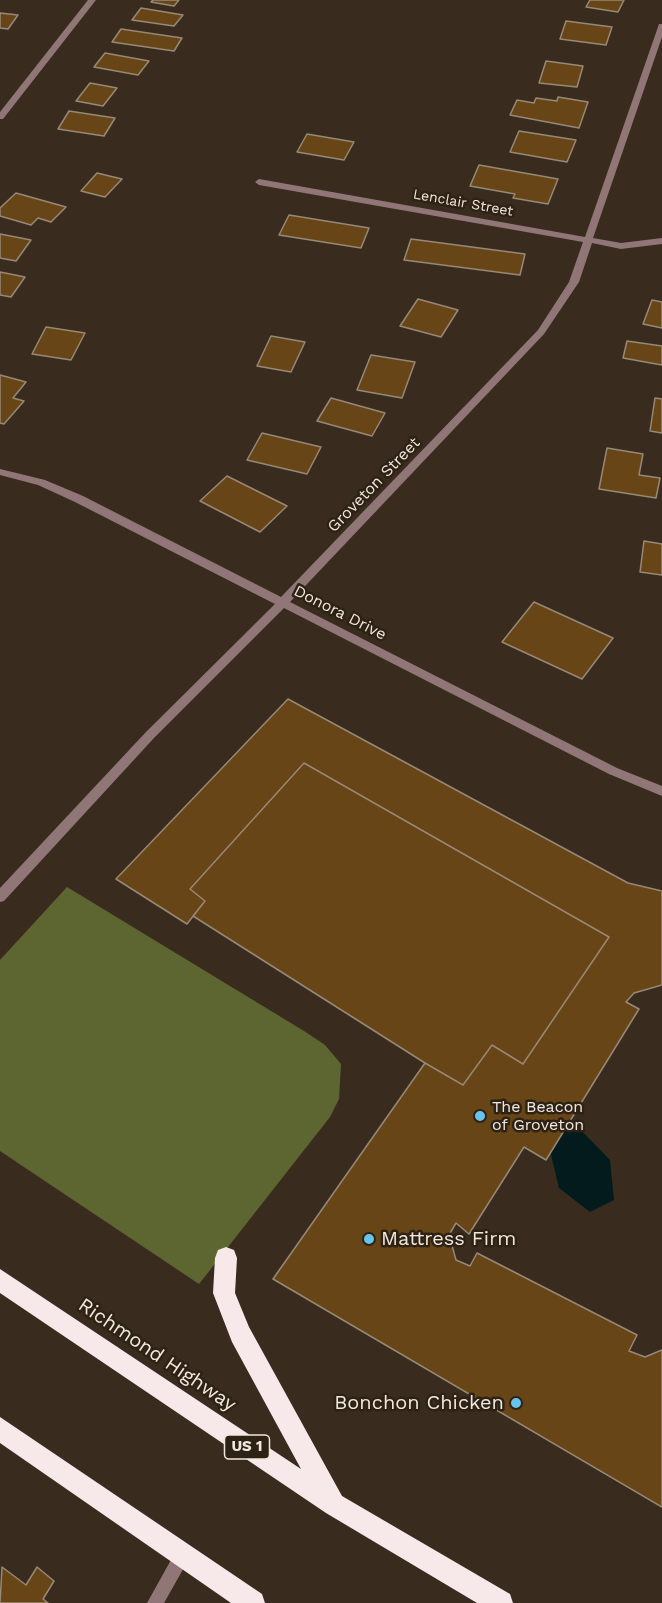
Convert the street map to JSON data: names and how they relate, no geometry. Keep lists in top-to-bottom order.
{
  "streets": {
    "highway": ["Richmond Highway", "US 1"],
    "street": ["Lenclair Street", "Groveton Street", "Donora Drive"]
  },
  "crossings": [
    ["Lenclair Street", "Groveton Street"],
    ["Groveton Street", "Donora Drive"]
  ],
  "places": ["The Beacon of Groveton", "Mattress Firm", "Bonchon Chicken"]
}
